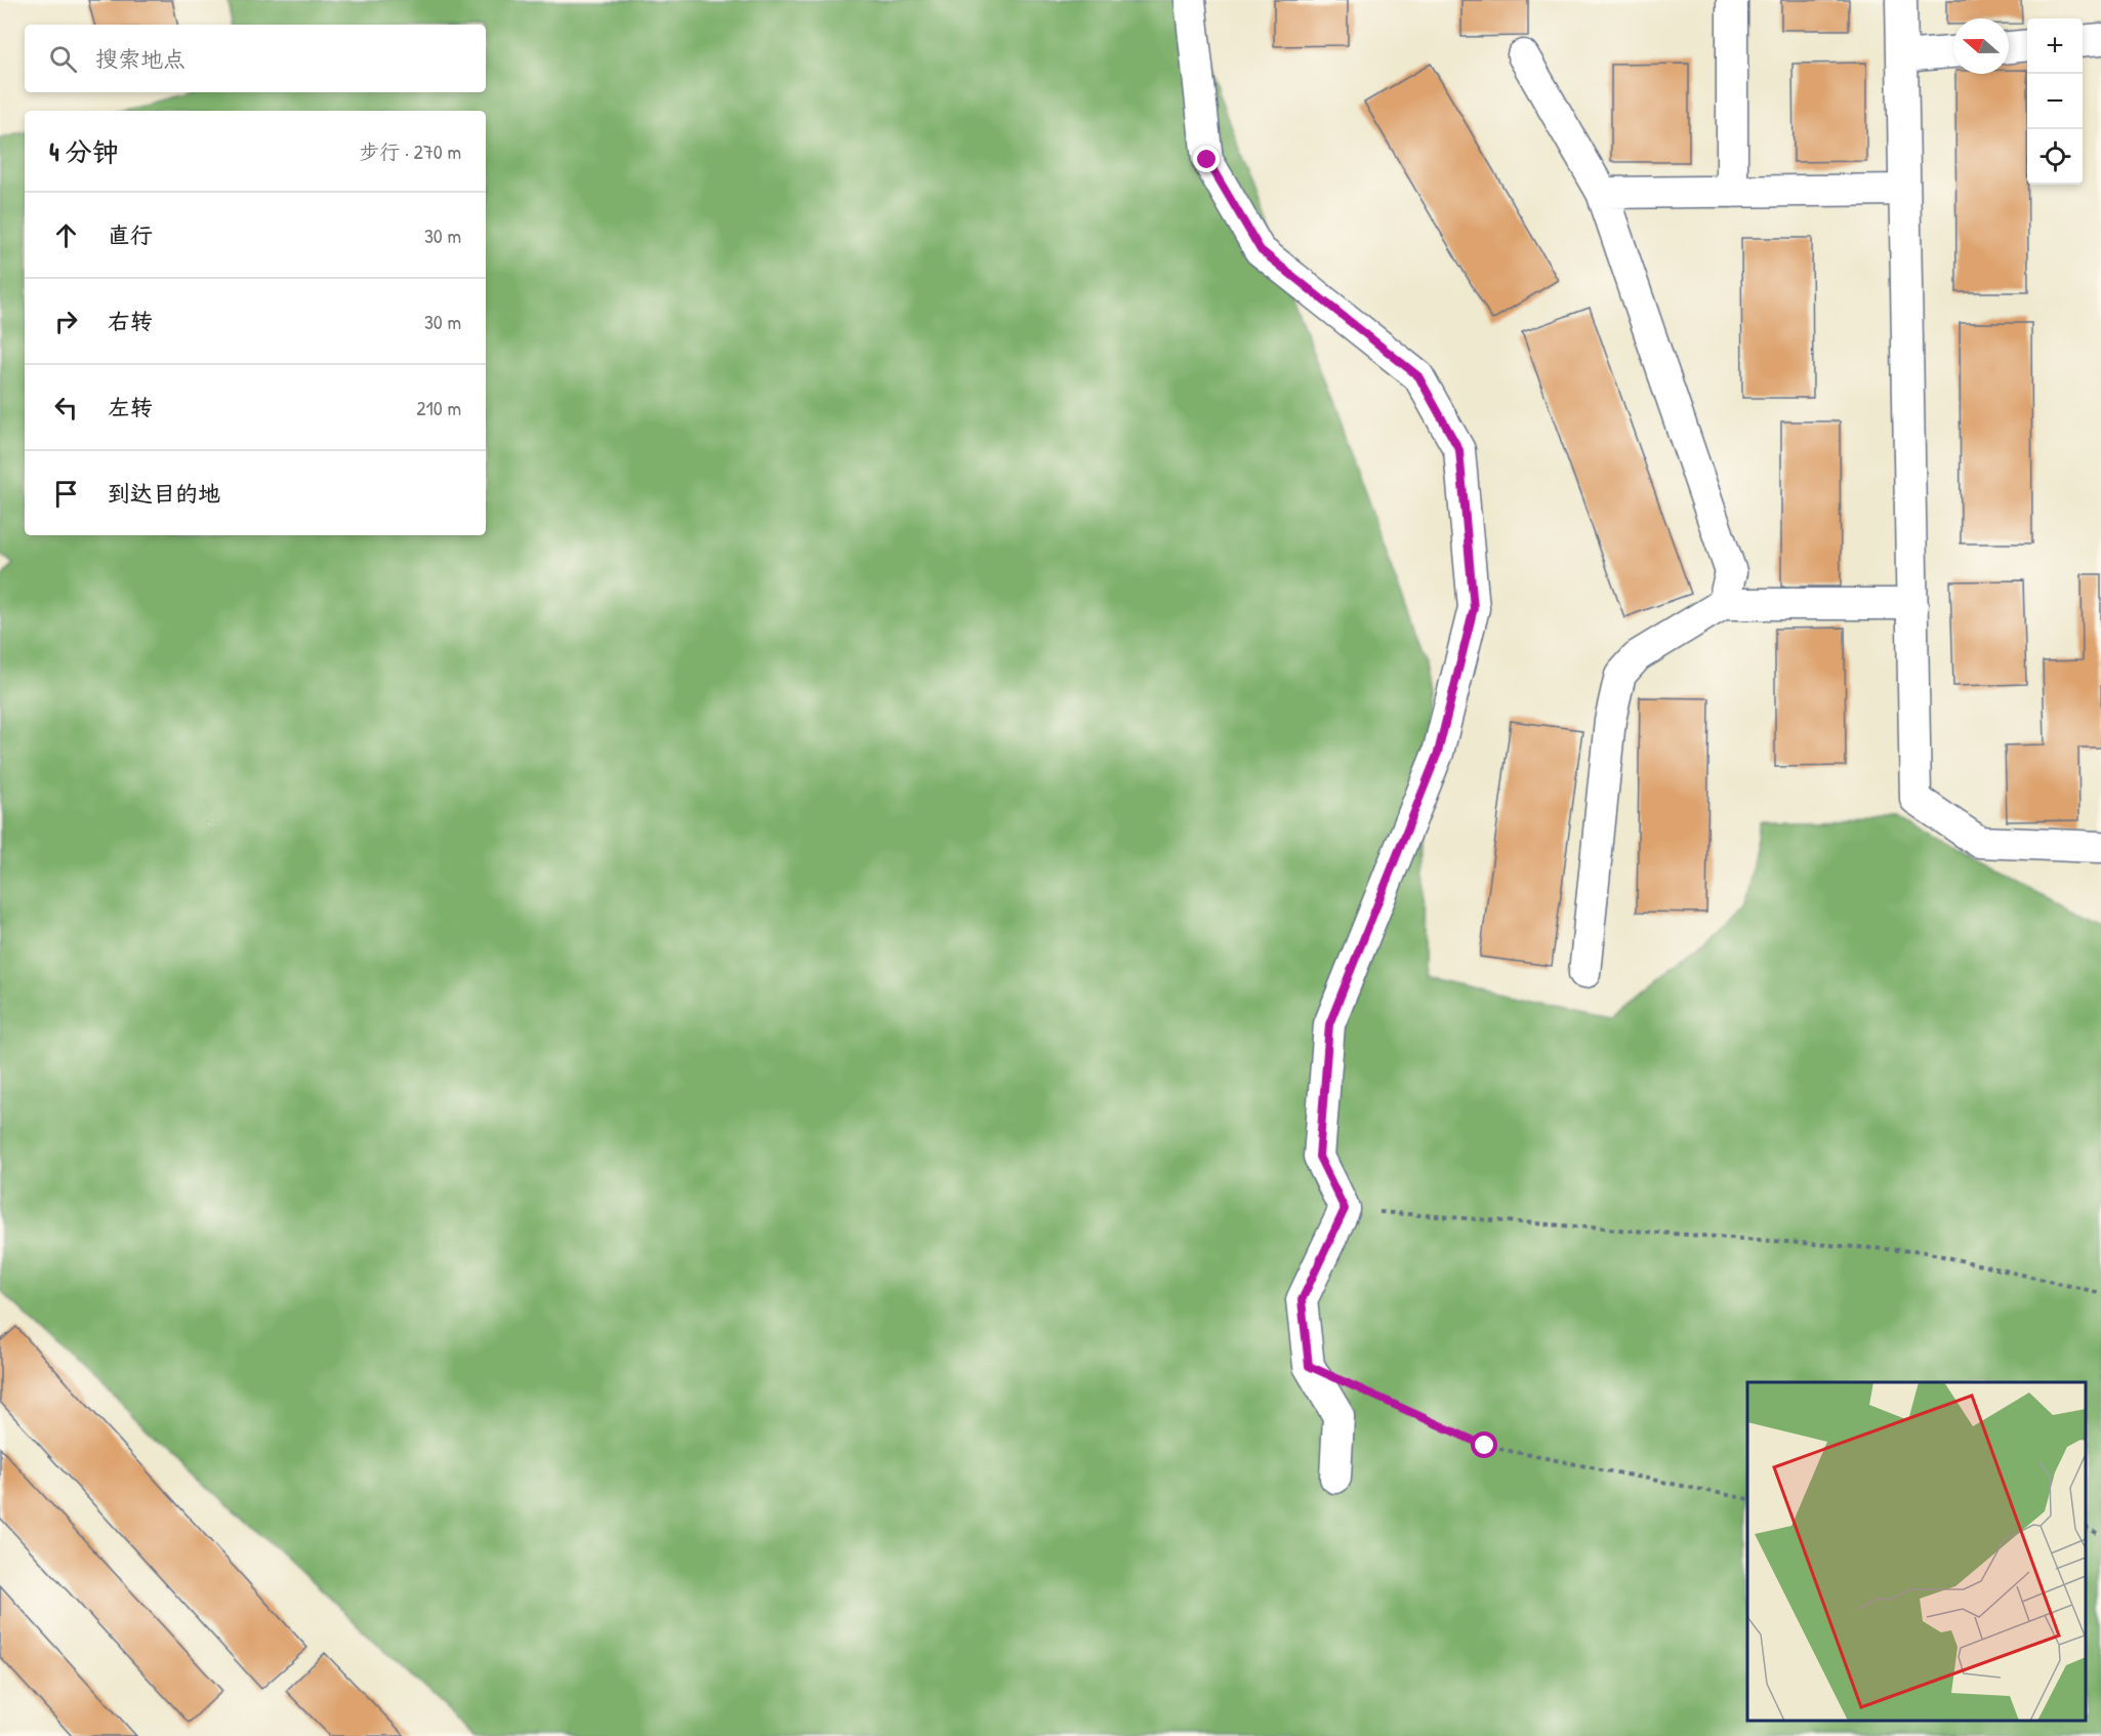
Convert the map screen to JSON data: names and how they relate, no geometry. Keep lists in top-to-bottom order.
{
  "north": "left",
  "page": {
    "map_buttons": ["+", "−"],
    "search": "搜索地点",
    "heading": ["4 分钟", "步行 · 270 m"],
    "list": [
      ["直行", "30 m"],
      ["右转", "30 m"],
      ["左转", "210 m"],
      "到达目的地"
    ]
  }
}
